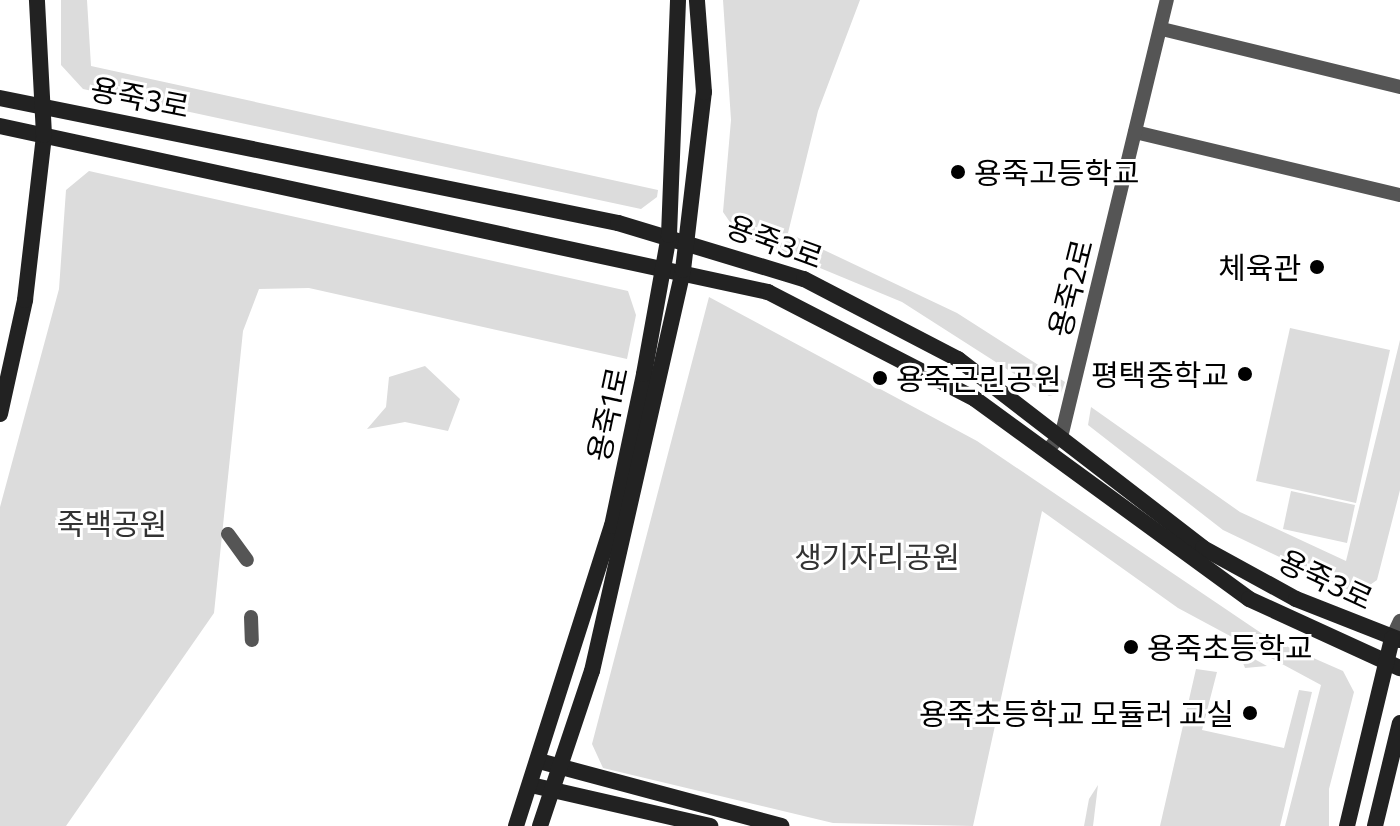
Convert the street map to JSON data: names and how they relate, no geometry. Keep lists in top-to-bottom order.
{
  "streets": {
    "street": ["용죽3로", "용죽2로", "용죽1로"]
  },
  "crossings": [
    ["용죽3로", "용죽2로"],
    ["용죽3로", "용죽1로"]
  ],
  "parks": ["죽백공원", "생기자리공원"],
  "places": [
    "용죽고등학교",
    "체육관",
    "평택중학교",
    "용죽근린공원",
    "용죽초등학교",
    "용죽초등학교 모듈러 교실"
  ]
}
